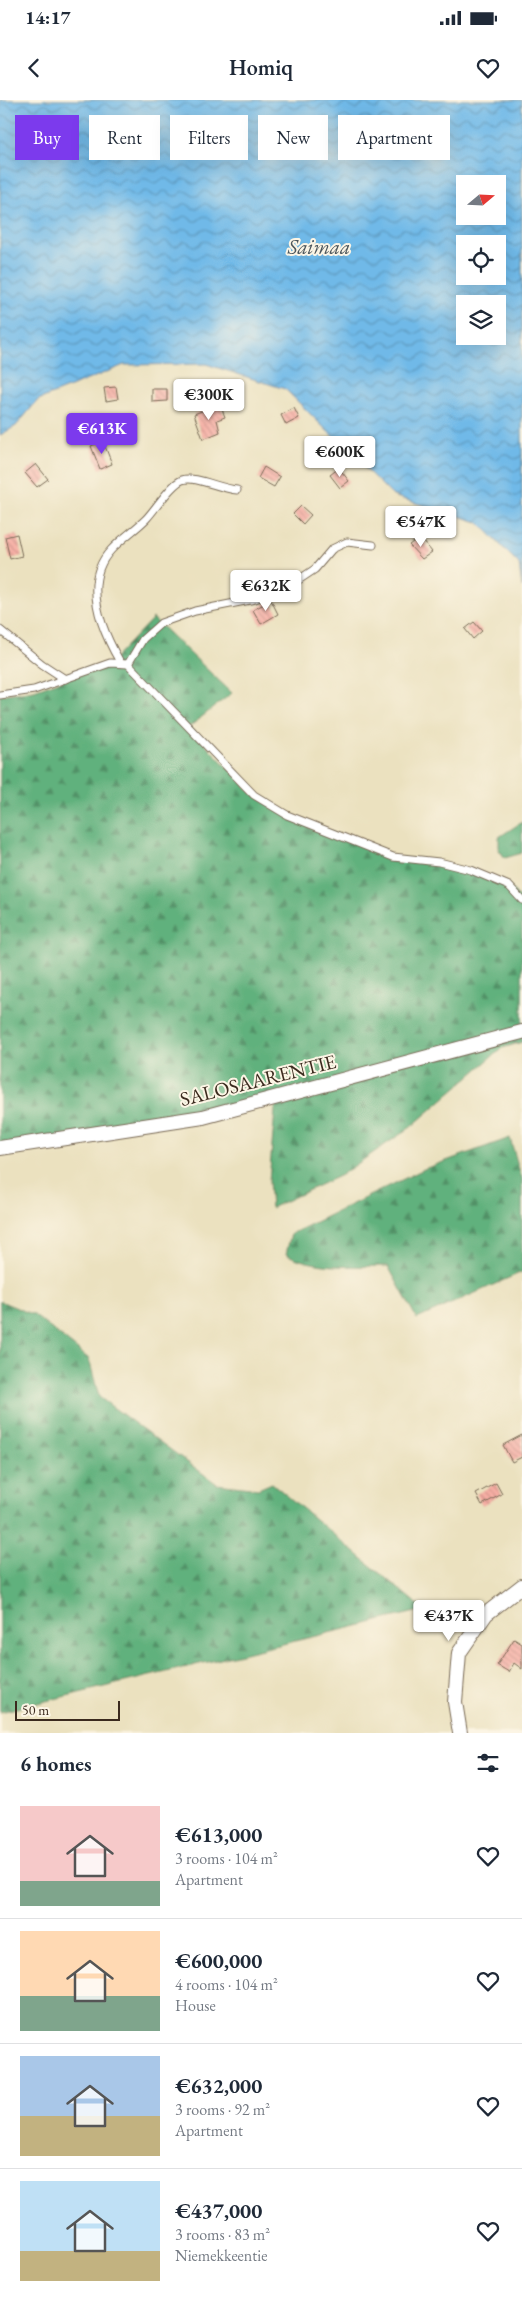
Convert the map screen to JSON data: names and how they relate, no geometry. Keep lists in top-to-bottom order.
{
  "streets": {
    "street": ["SALOSAARENTIE"]
  },
  "water": ["Saimaa"],
  "scale_bar": "50 m",
  "north": "right",
  "page": {
    "status": "14:17",
    "header": "Homiq",
    "chip": [
      "Buy",
      "Rent",
      "Filters",
      "New",
      "Apartment"
    ],
    "price": [
      "€300K",
      "€613K",
      "€600K",
      "€547K",
      "€632K",
      "€437K"
    ],
    "scale": "50 m",
    "heading": "6 homes",
    "list": [
      {
        "name": "€613,000",
        "note": "3 rooms · 104 m² · Apartment"
      },
      {
        "name": "€600,000",
        "note": "4 rooms · 104 m² · House"
      },
      {
        "name": "€632,000",
        "note": "3 rooms · 92 m² · Apartment"
      },
      {
        "name": "€437,000",
        "note": "3 rooms · 83 m² · Niemekkeentie"
      }
    ]
  }
}
